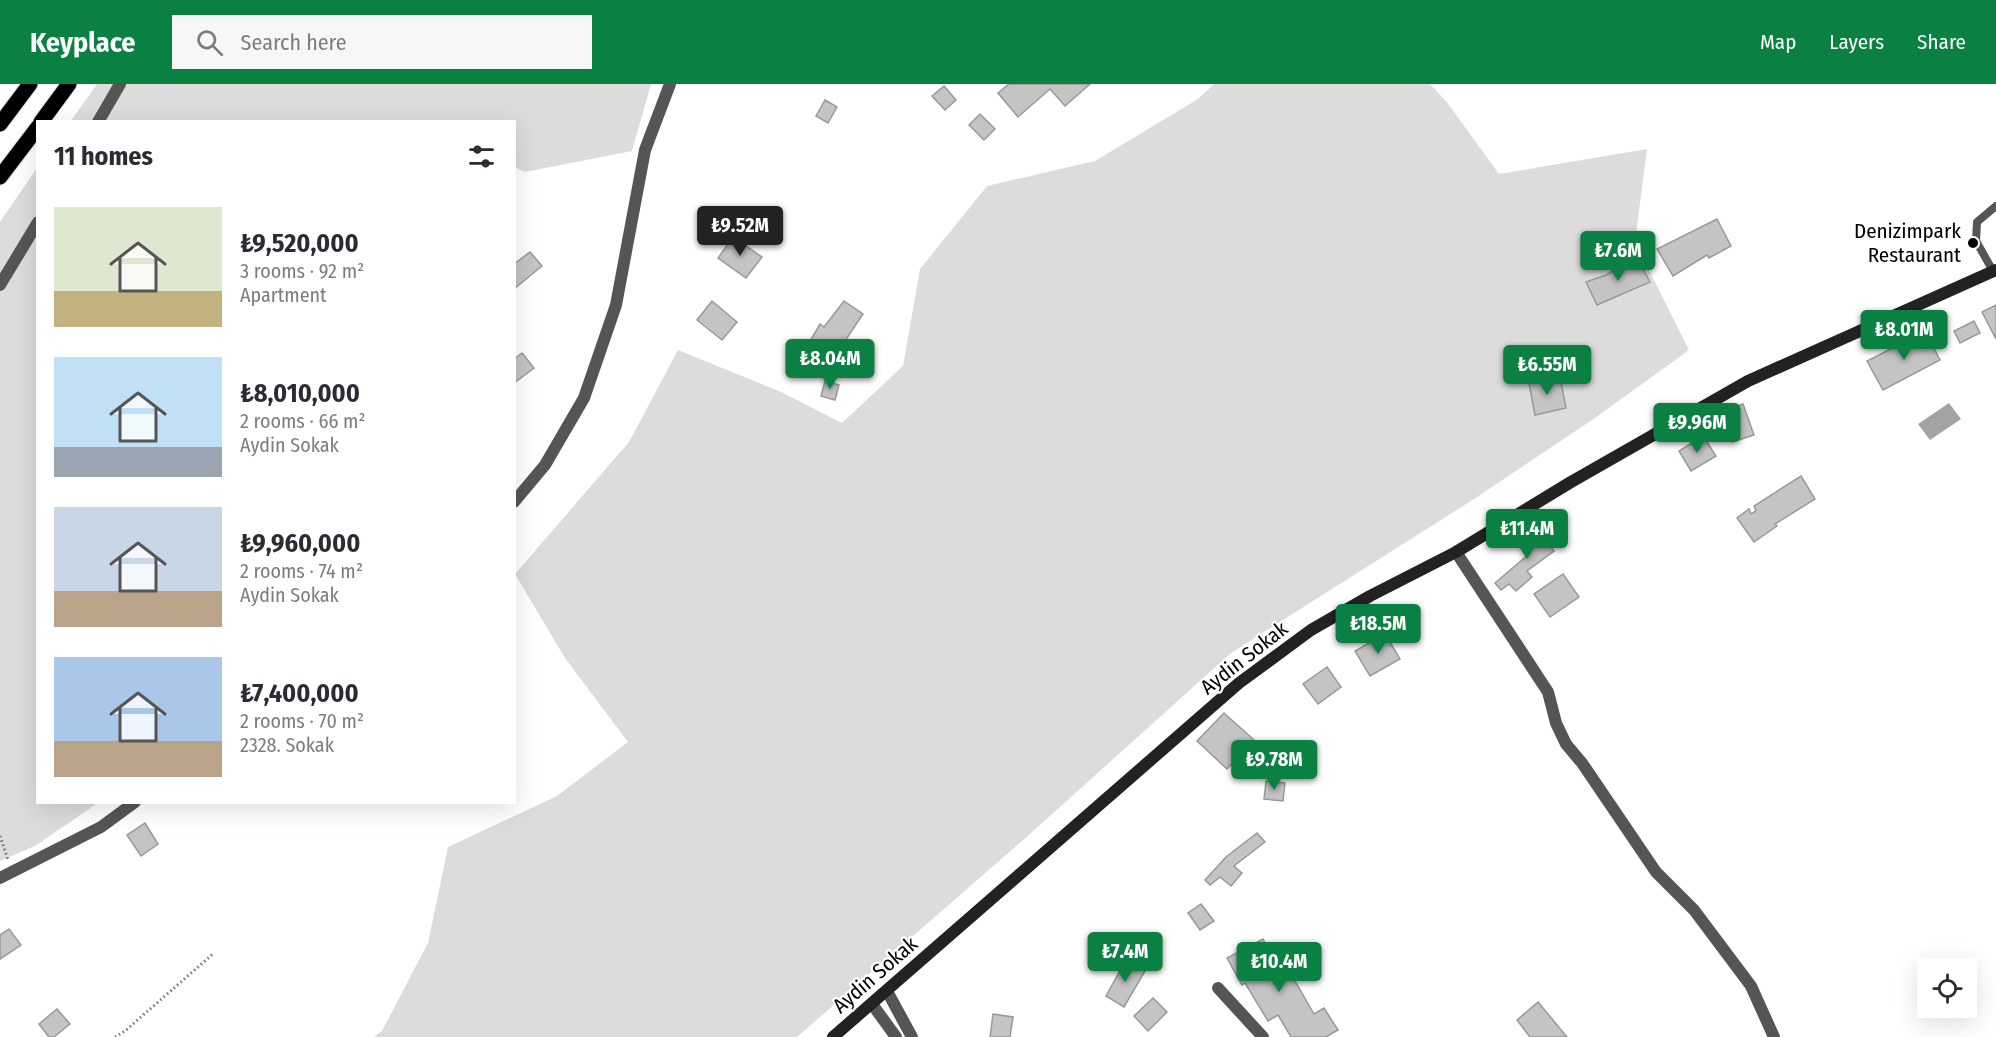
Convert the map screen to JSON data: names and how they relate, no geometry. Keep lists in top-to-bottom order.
{
  "streets": {
    "street": ["Aydin Sokak"]
  },
  "places": ["Denizimpark Restaurant"],
  "page": {
    "header": "Keyplace",
    "search": "Search here",
    "nav": ["Map", "Layers", "Share"],
    "heading": "11 homes",
    "list": [
      {
        "name": "₺9,520,000",
        "note": "3 rooms · 92 m² · Apartment"
      },
      {
        "name": "₺8,010,000",
        "note": "2 rooms · 66 m² · Aydin Sokak"
      },
      {
        "name": "₺9,960,000",
        "note": "2 rooms · 74 m² · Aydin Sokak"
      },
      {
        "name": "₺7,400,000",
        "note": "2 rooms · 70 m² · 2328. Sokak"
      }
    ],
    "price": [
      "₺9.52M",
      "₺7.6M",
      "₺8.01M",
      "₺8.04M",
      "₺6.55M",
      "₺9.96M",
      "₺11.4M",
      "₺18.5M",
      "₺9.78M",
      "₺7.4M",
      "₺10.4M"
    ]
  }
}
